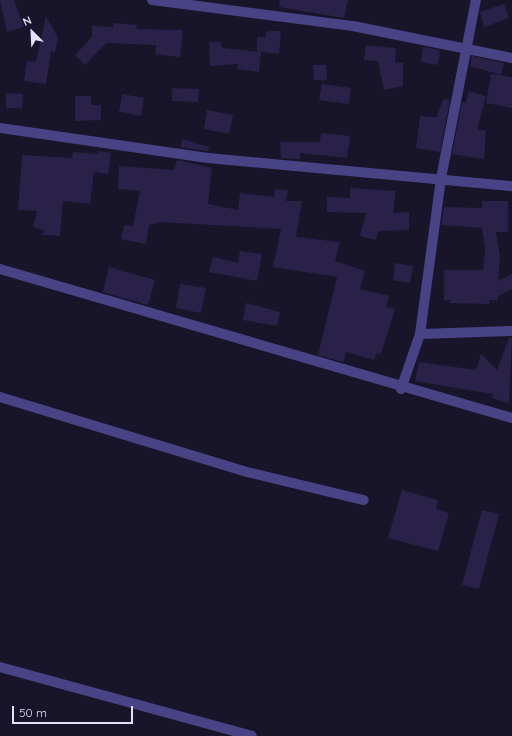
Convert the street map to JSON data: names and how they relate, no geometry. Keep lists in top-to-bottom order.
{
  "scale_bar": "50 m",
  "north": "top left"
}
